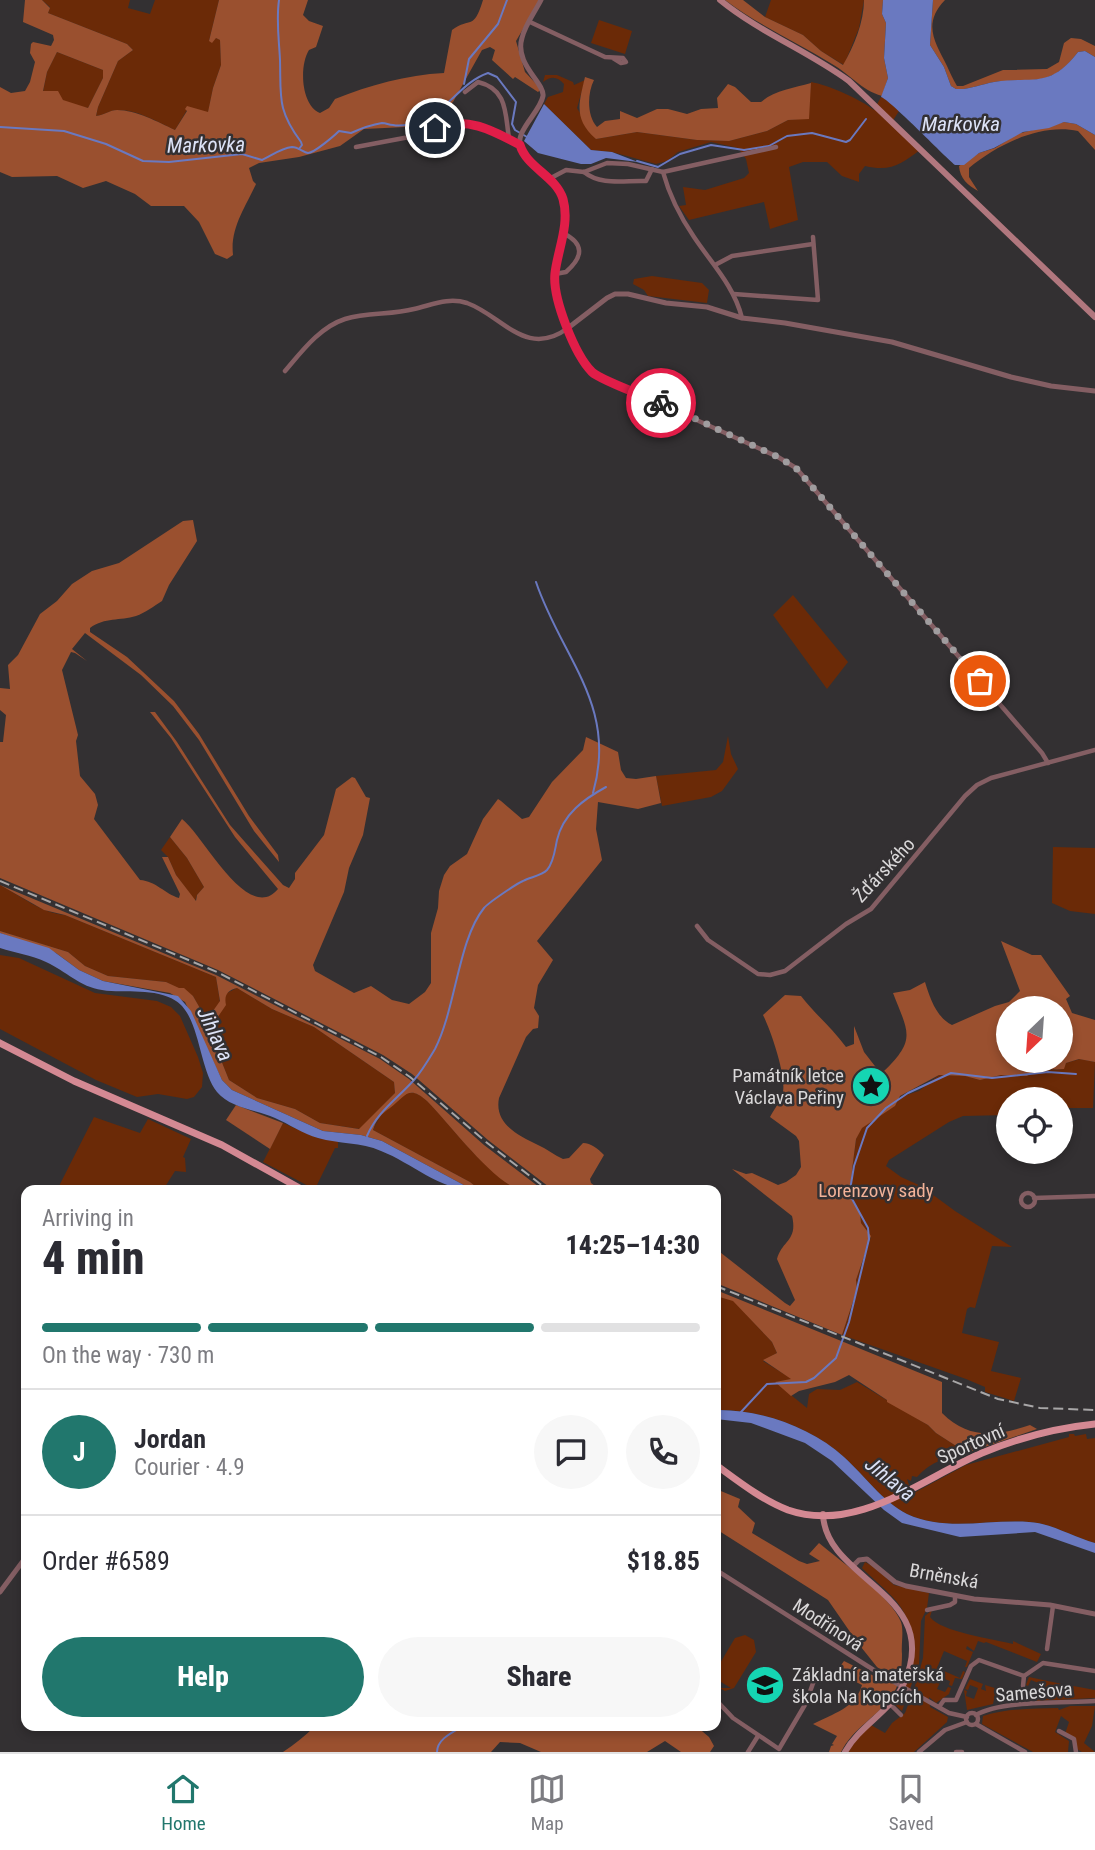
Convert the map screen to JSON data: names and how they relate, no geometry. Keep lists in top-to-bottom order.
{
  "streets": {
    "main road": ["Sportovní"],
    "street": [
      "Žďárského",
      "Brněnská",
      "Modřínová",
      "Samešova"
    ]
  },
  "crossings": [
    ["Modřínová", "Samešova"]
  ],
  "water": ["Markovka", "Jihlava"],
  "parks": ["Lorenzovy sady"],
  "places": {
    "place": ["Památník letce Václava Peřiny"],
    "school or university": ["Základní a mateřská škola Na Kopcích"]
  },
  "north": "bottom left",
  "page": {
    "heading": ["4 min", "Arriving in", "14:25–14:30"],
    "panel": [
      "Jordan",
      "Courier · 4.9",
      "Order #6589",
      "$18.85"
    ],
    "bar": "On the way · 730 m",
    "round": "J",
    "buttons": ["Help", "Share"],
    "tabs": ["Home", "Map", "Saved"]
  }
}
